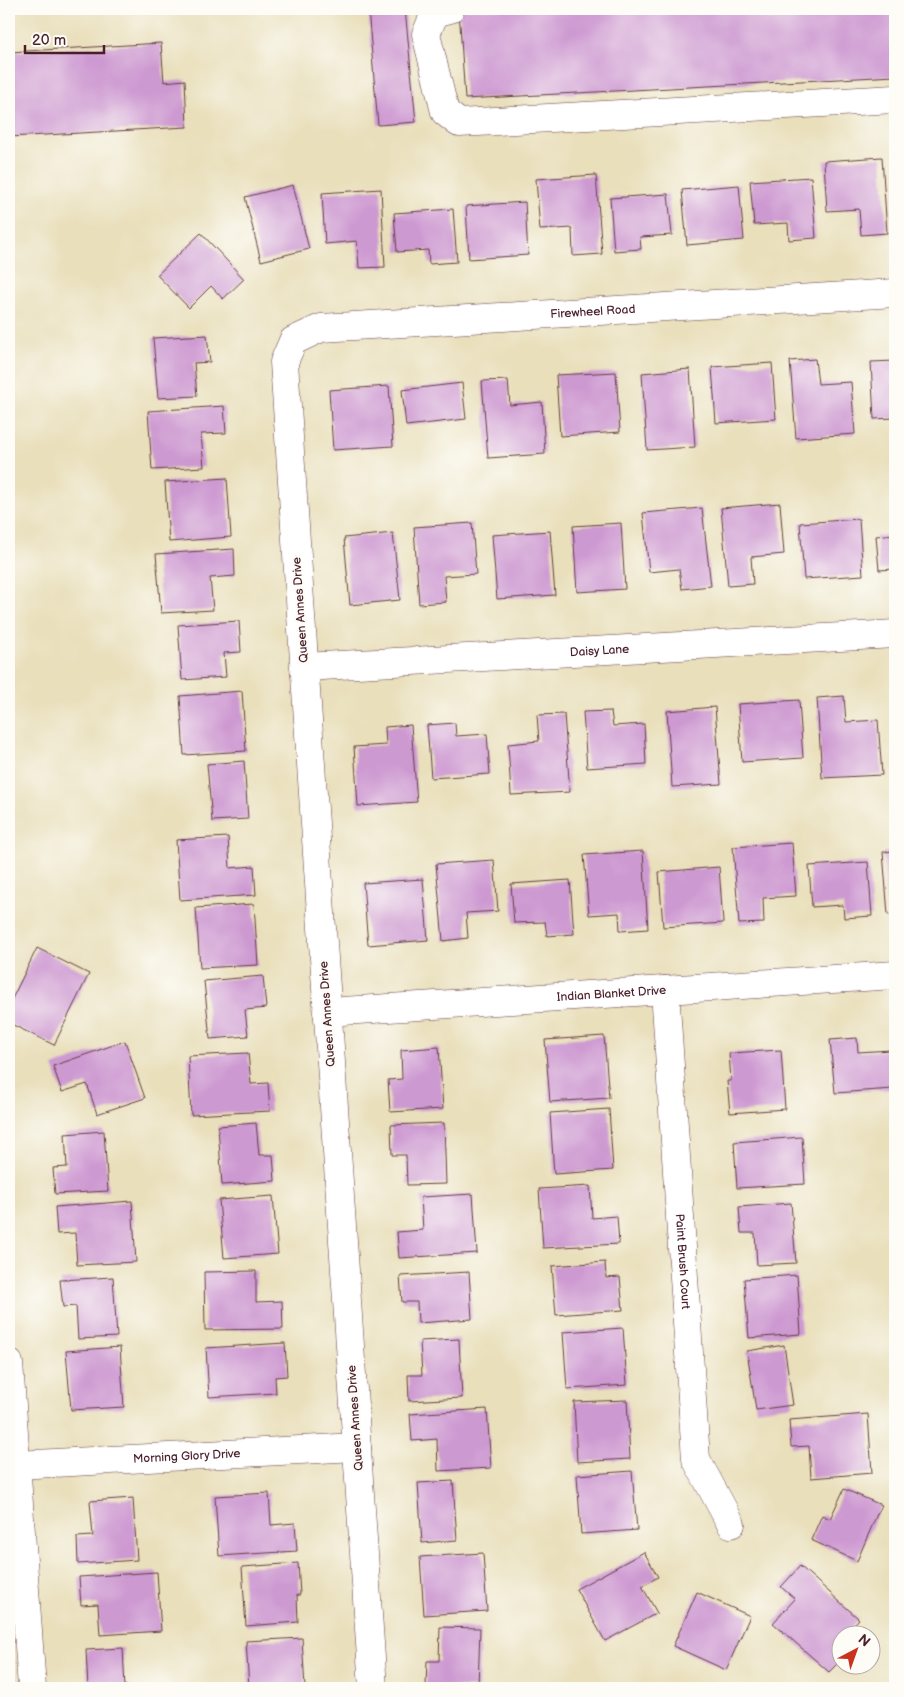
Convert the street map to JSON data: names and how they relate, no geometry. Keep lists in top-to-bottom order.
{
  "streets": {
    "street": [
      "Firewheel Road",
      "Queen Annes Drive",
      "Daisy Lane",
      "Indian Blanket Drive",
      "Paint Brush Court",
      "Morning Glory Drive"
    ]
  },
  "crossings": [
    ["Firewheel Road", "Queen Annes Drive"],
    ["Queen Annes Drive", "Daisy Lane"],
    ["Queen Annes Drive", "Indian Blanket Drive"],
    ["Queen Annes Drive", "Morning Glory Drive"],
    ["Indian Blanket Drive", "Paint Brush Court"]
  ],
  "scale_bar": "20 m",
  "north": "top right"
}
